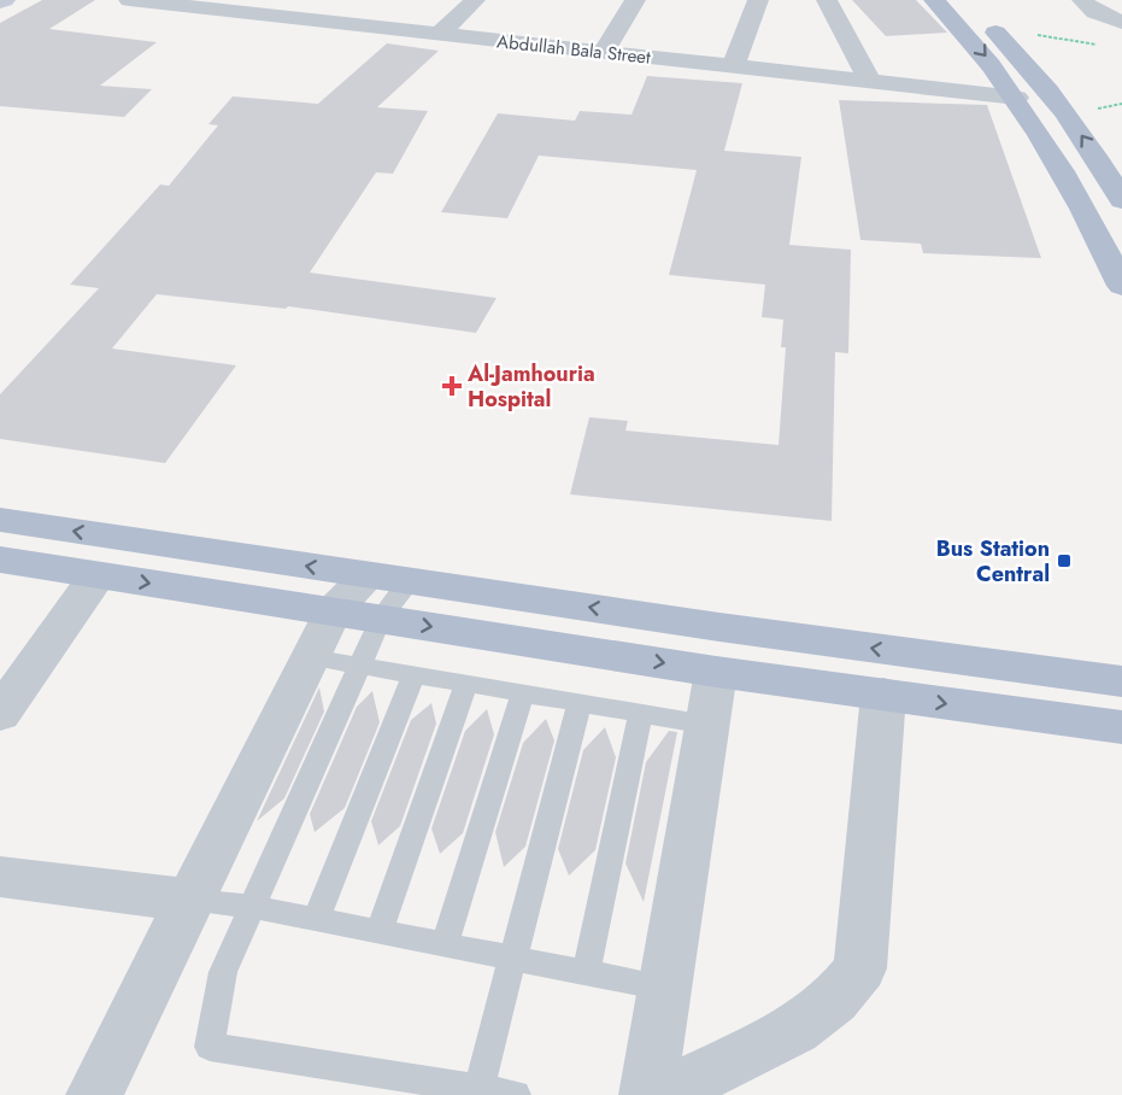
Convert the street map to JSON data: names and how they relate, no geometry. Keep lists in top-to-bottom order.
{
  "streets": {
    "street": ["Abdullah Bala Street"]
  },
  "places": {
    "health": ["Al-Jamhouria Hospital"],
    "transit": ["Bus Station Central"]
  }
}
